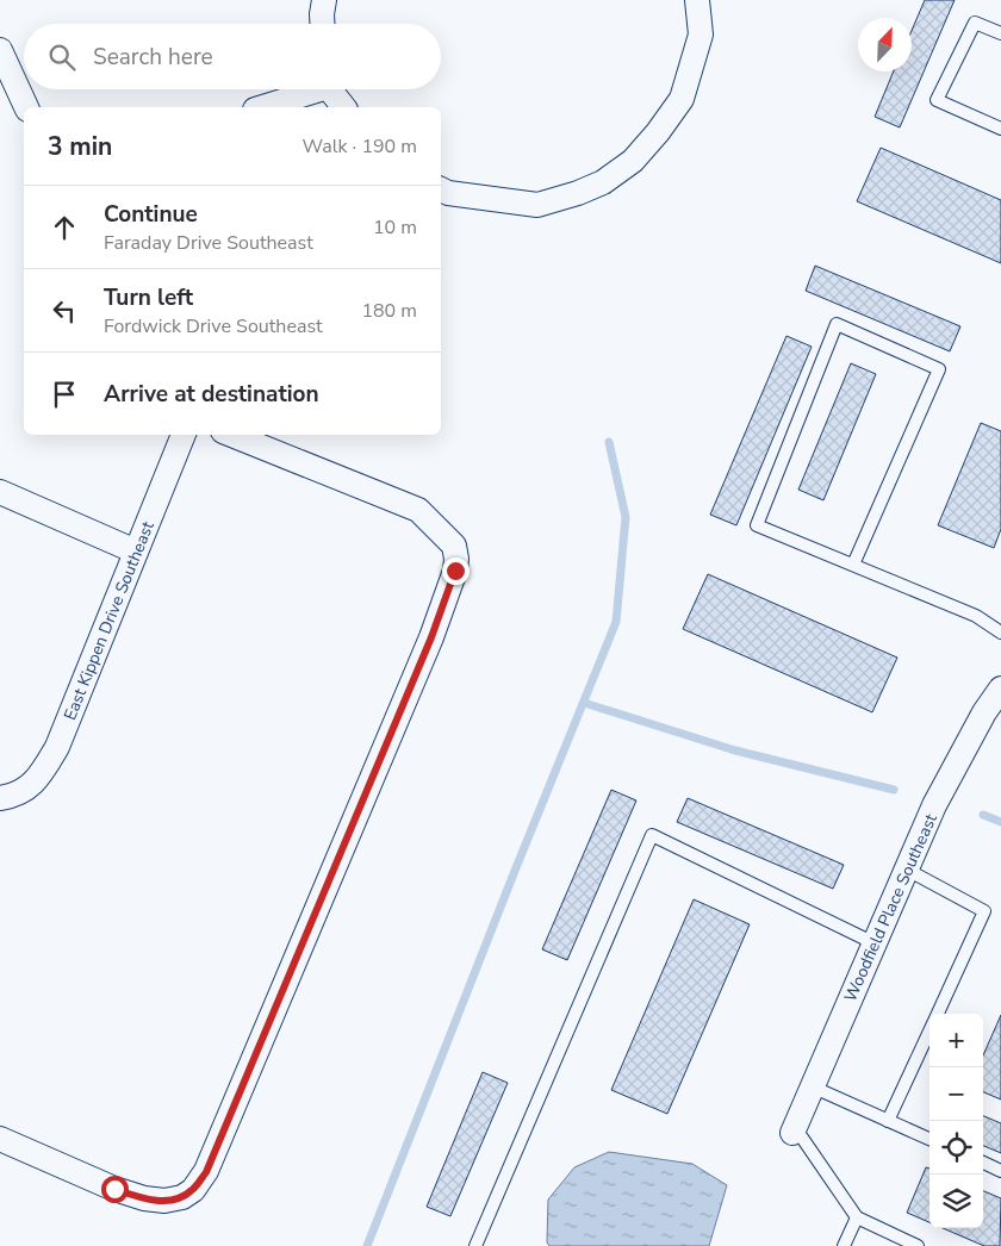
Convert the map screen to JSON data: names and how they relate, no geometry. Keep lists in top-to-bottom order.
{
  "streets": {
    "street": ["East Kippen Drive Southeast", "Woodfield Place Southeast"]
  },
  "north": "top right",
  "page": {
    "search": "Search here",
    "heading": ["3 min", "Walk · 190 m"],
    "list": [
      ["Continue", "Faraday Drive Southeast", "10 m"],
      ["Turn left", "Fordwick Drive Southeast", "180 m"],
      "Arrive at destination"
    ],
    "map_buttons": ["+", "−"]
  }
}
